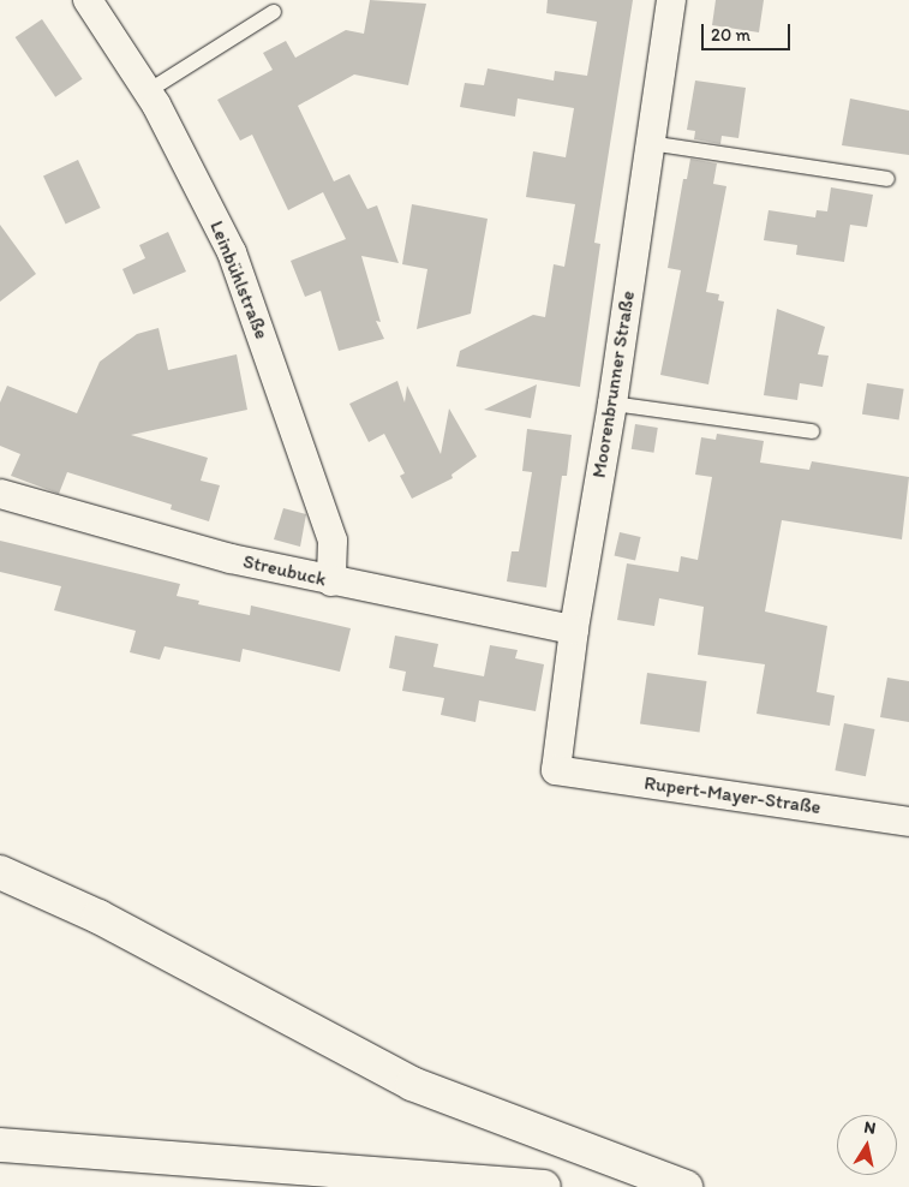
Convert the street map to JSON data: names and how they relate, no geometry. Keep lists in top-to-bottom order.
{
  "streets": {
    "street": [
      "Leinbühlstraße",
      "Moorenbrunner Straße",
      "Streubuck",
      "Rupert-Mayer-Straße"
    ]
  },
  "crossings": [
    ["Leinbühlstraße", "Streubuck"],
    ["Moorenbrunner Straße", "Streubuck"],
    ["Moorenbrunner Straße", "Rupert-Mayer-Straße"]
  ],
  "scale_bar": "20 m",
  "north": "top"
}
